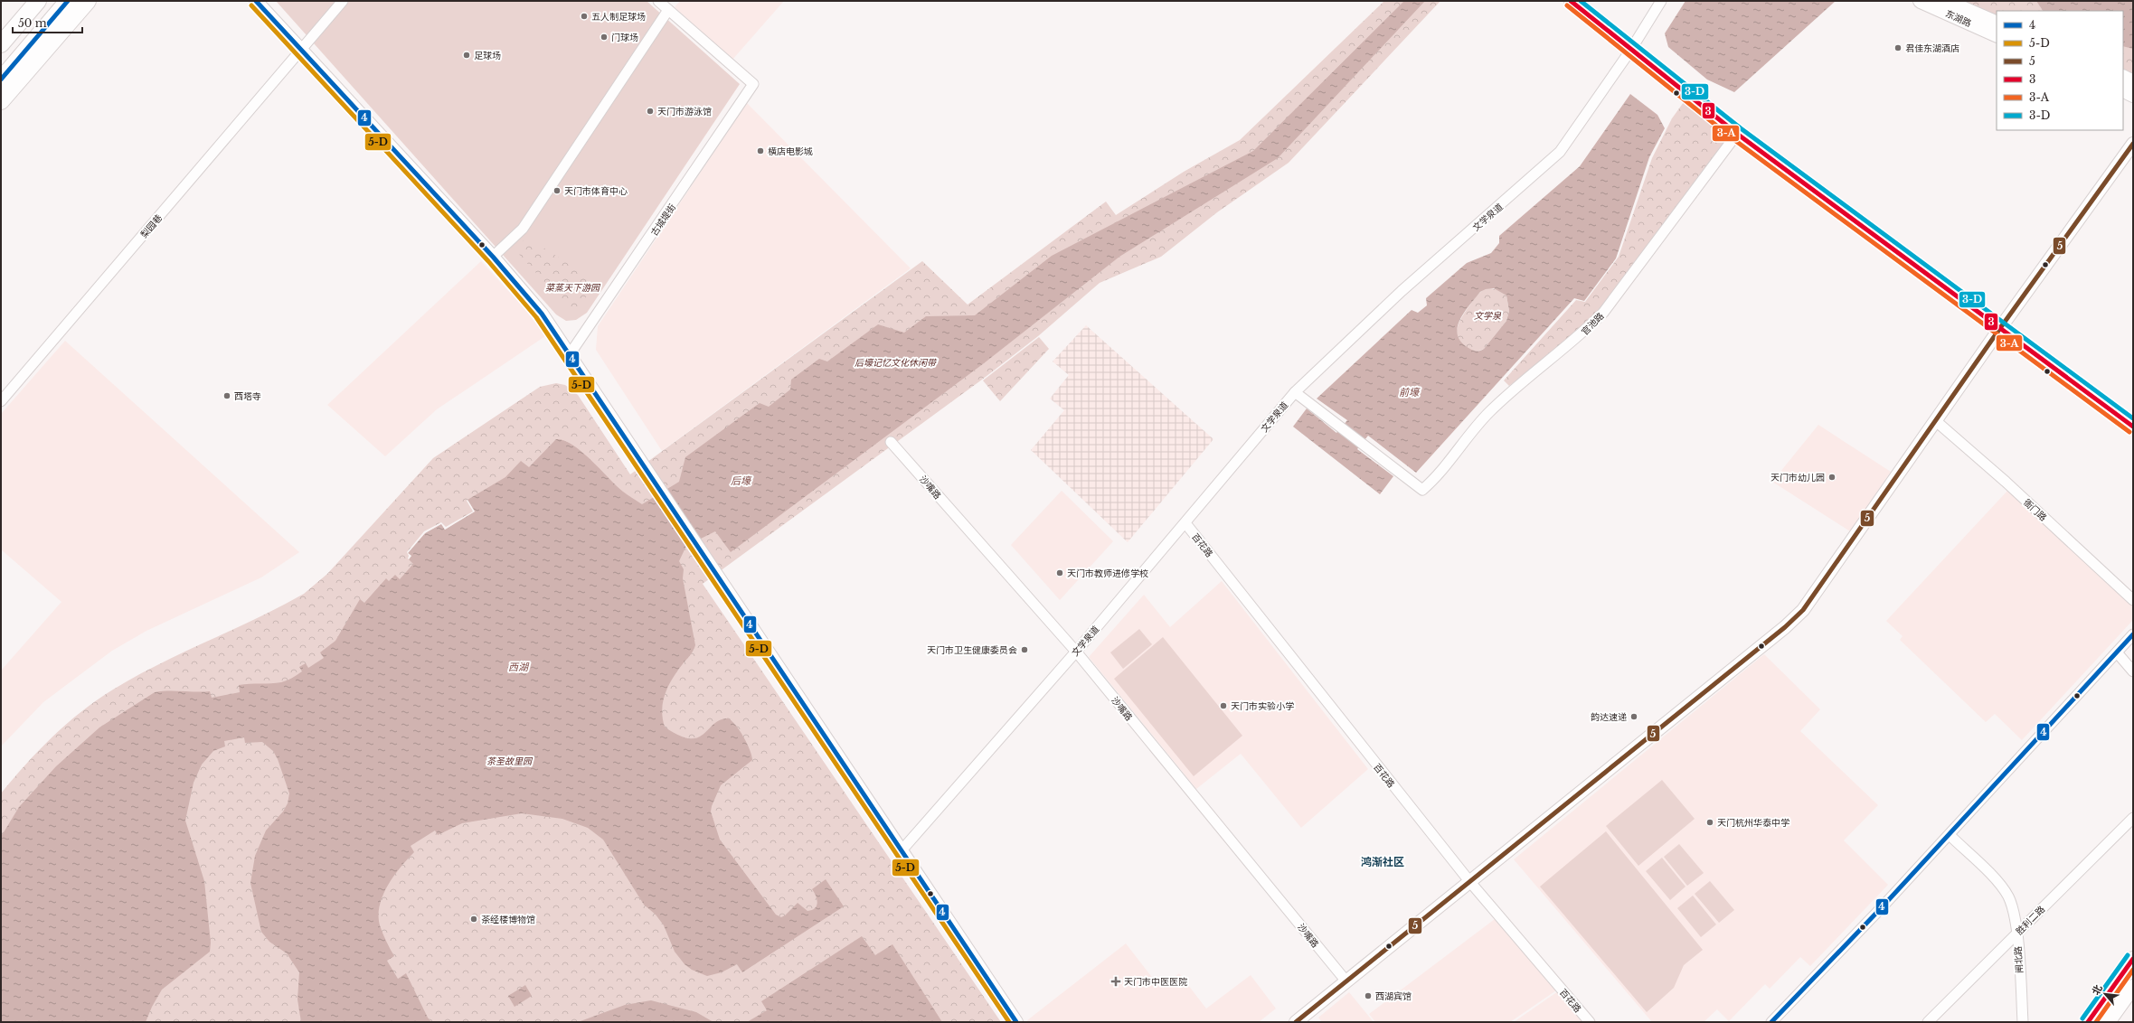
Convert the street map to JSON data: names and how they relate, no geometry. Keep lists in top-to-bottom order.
{
  "streets": {
    "main road": ["东湖路"],
    "street": [
      "文学泉道",
      "古城堤街",
      "梨园巷",
      "官池路",
      "沙嘴路",
      "衙门路",
      "百花路",
      "胜利二路",
      "闸北路"
    ]
  },
  "crossings": [
    ["文学泉道", "官池路"],
    ["文学泉道", "沙嘴路"],
    ["文学泉道", "百花路"],
    ["胜利二路", "闸北路"]
  ],
  "districts": ["鸿渐社区"],
  "water": ["前壕", "后壕", "西湖"],
  "parks": [
    "菜蒸天下游园",
    "文学泉",
    "后壕记忆文化休闲带",
    "茶圣故里园"
  ],
  "places": {
    "other": [
      "五人制足球场",
      "门球场",
      "君佳东湖酒店",
      "足球场",
      "天门市游泳馆",
      "横店电影城",
      "天门市体育中心",
      "西塔寺",
      "天门市幼儿园",
      "天门市教师进修学校",
      "天门市卫生健康委员会",
      "天门市实验小学",
      "韵达速递",
      "天门杭州华泰中学",
      "茶经楼博物馆",
      "西湖宾馆"
    ],
    "health": ["天门市中医医院"]
  },
  "lines": [
    "transit line 4",
    "transit line 3",
    "transit line 3-D",
    "transit line 5-D",
    "transit line 3-A",
    "transit line 5"
  ],
  "legend": [
    "4",
    "5-D",
    "5",
    "3",
    "3-A",
    "3-D"
  ],
  "scale_bar": "50 m",
  "north": "top left"
}
